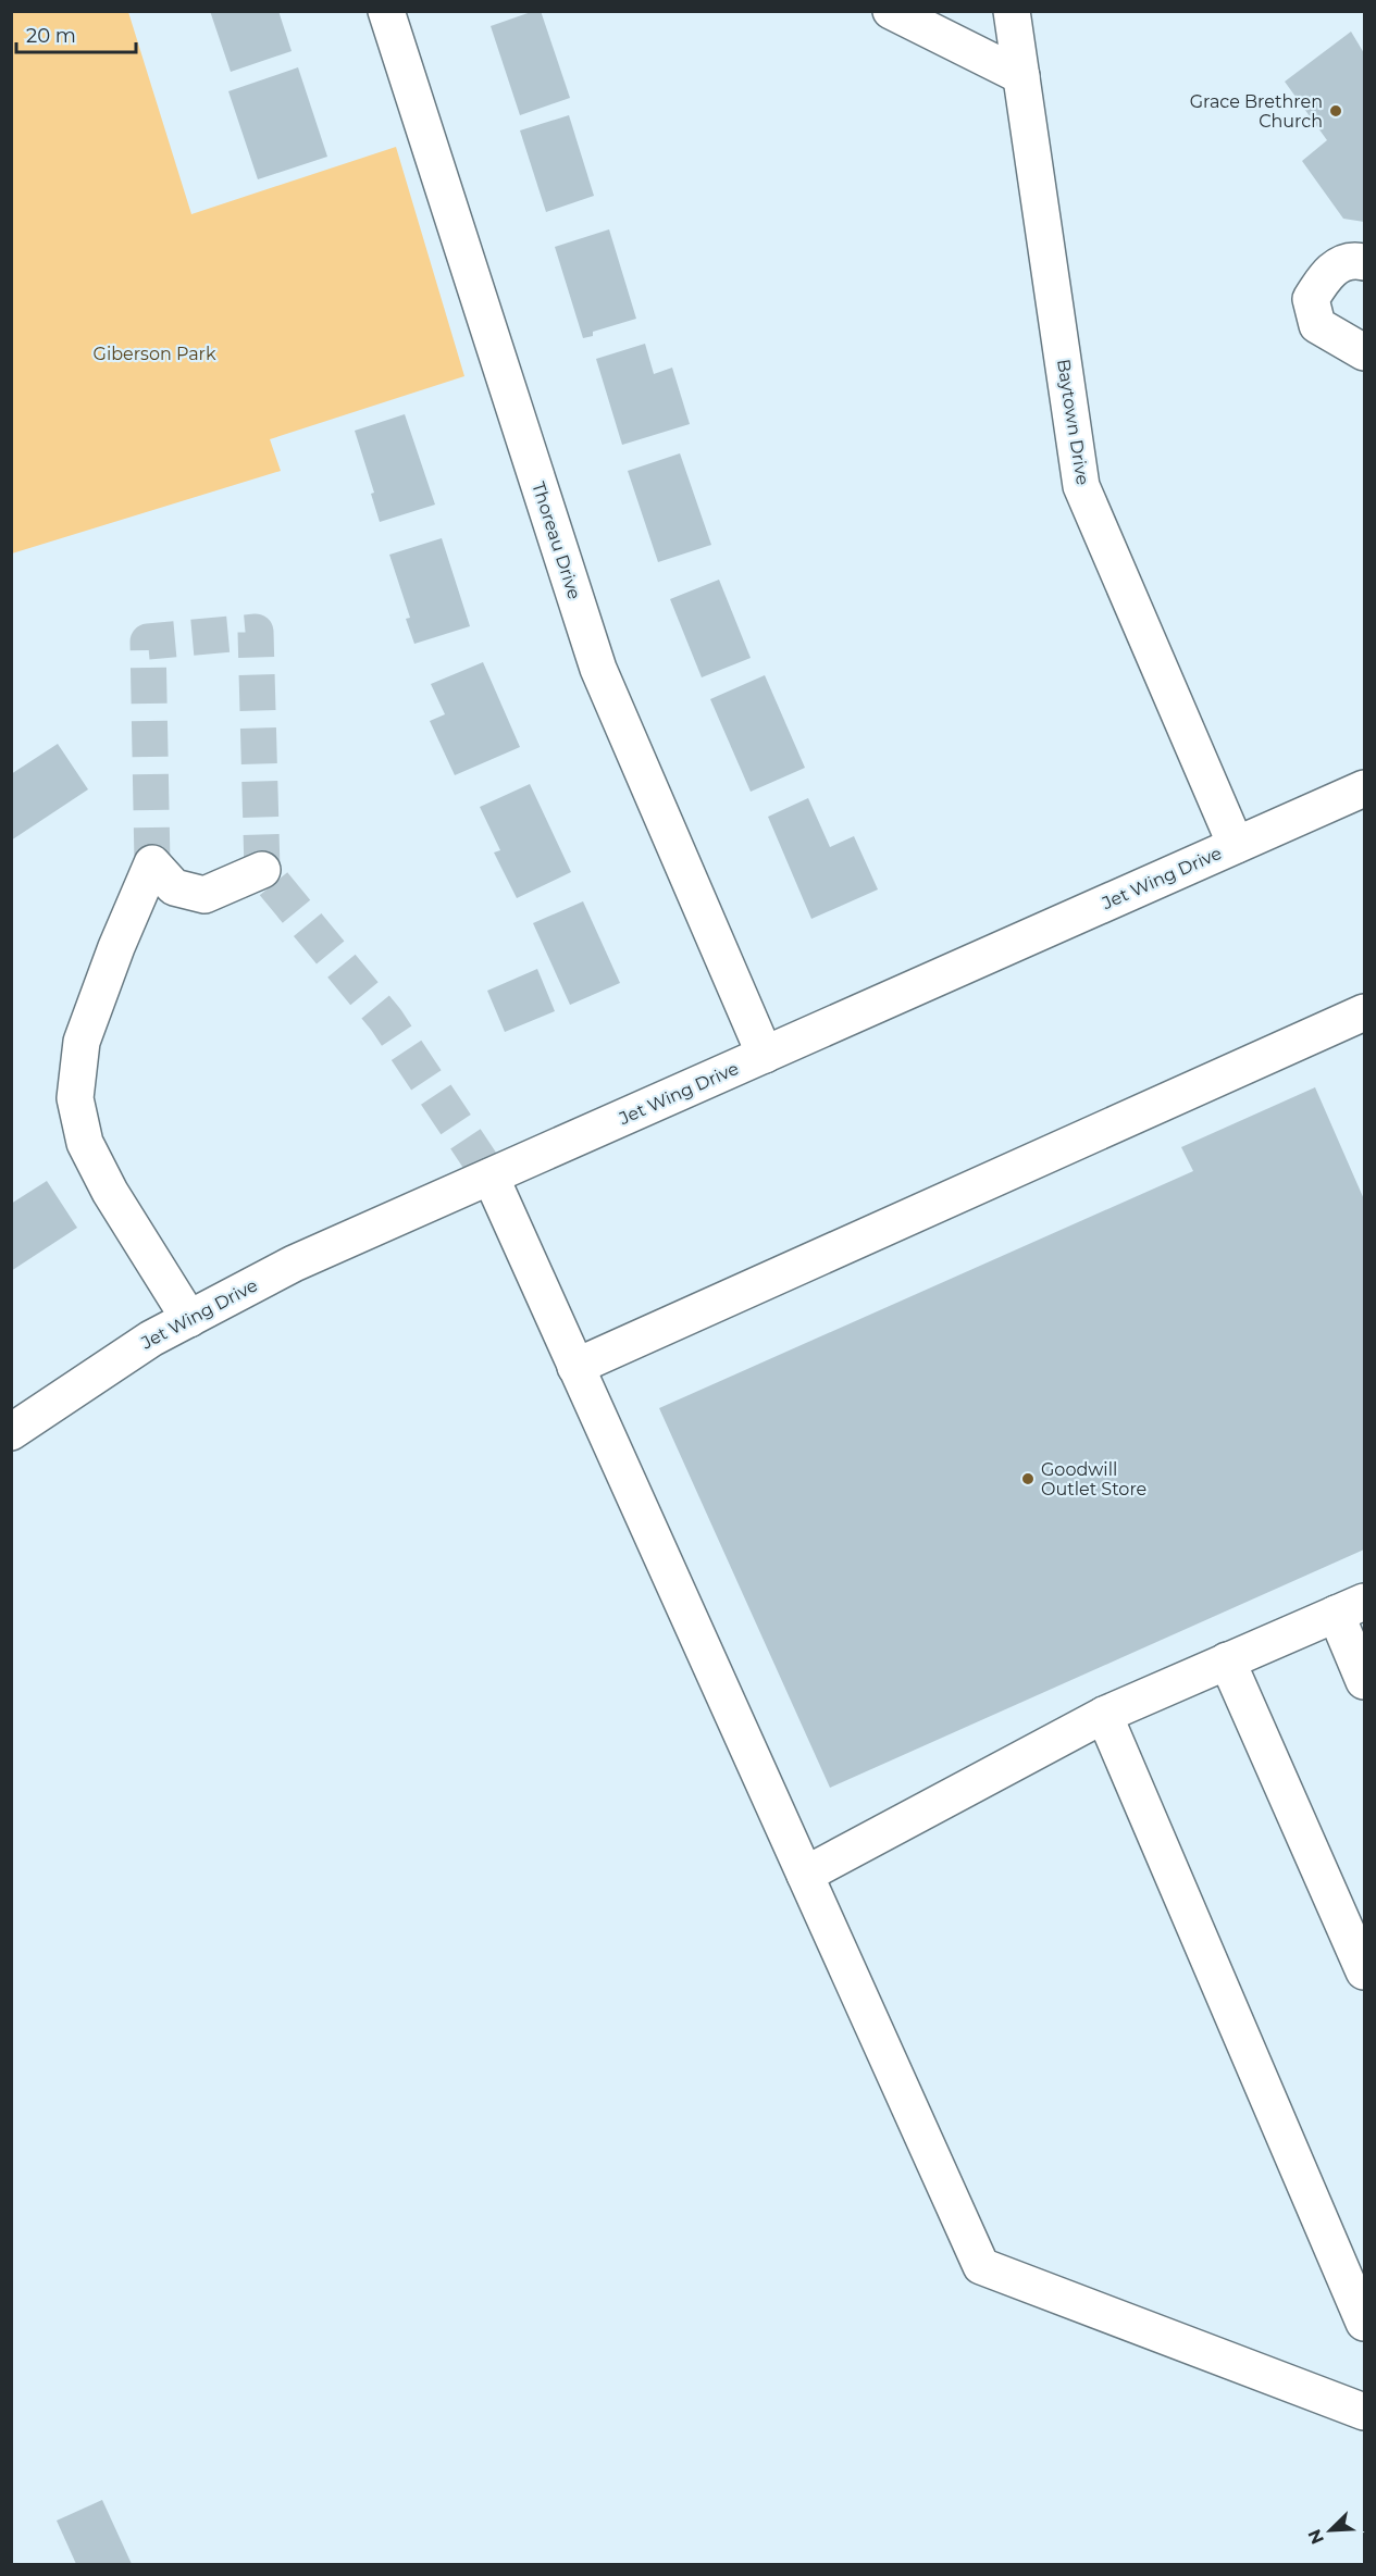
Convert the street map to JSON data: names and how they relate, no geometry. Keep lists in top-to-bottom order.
{
  "streets": {
    "street": ["Baytown Drive", "Thoreau Drive", "Jet Wing Drive"]
  },
  "crossings": [
    ["Baytown Drive", "Jet Wing Drive"],
    ["Thoreau Drive", "Jet Wing Drive"]
  ],
  "parks": ["Giberson Park"],
  "places": ["Grace Brethren Church", "Goodwill Outlet Store"],
  "scale_bar": "20 m",
  "north": "bottom left"
}
